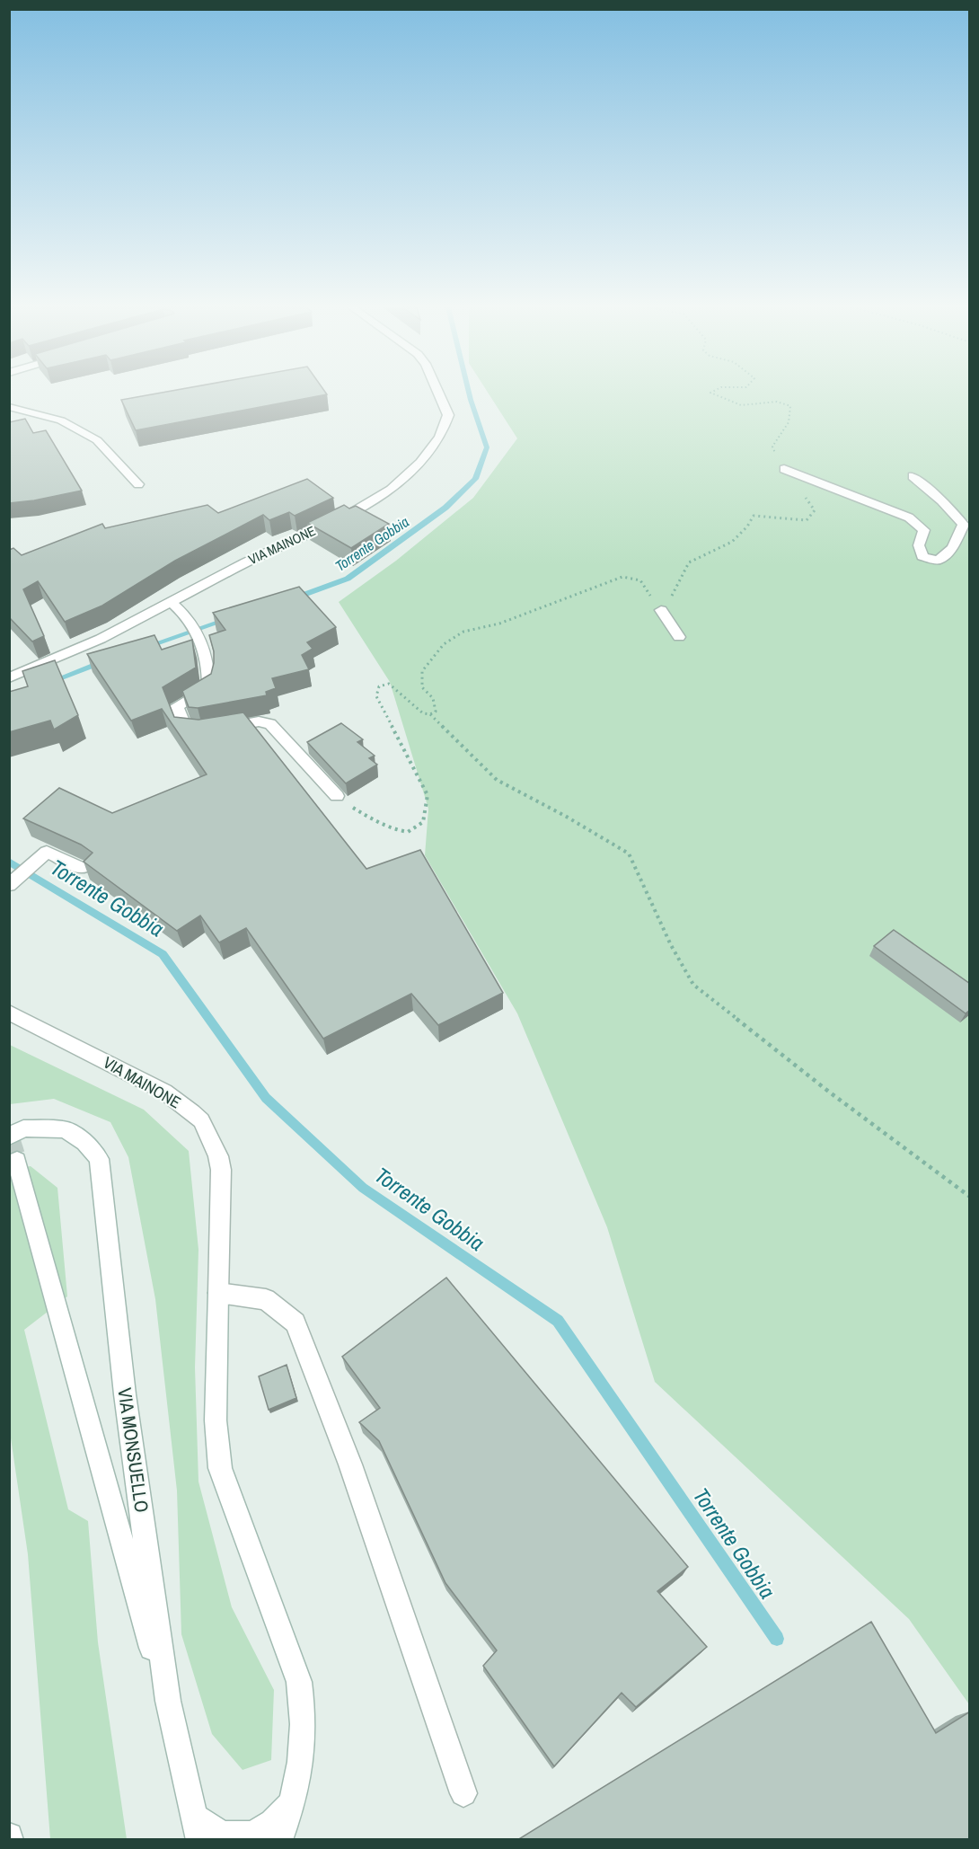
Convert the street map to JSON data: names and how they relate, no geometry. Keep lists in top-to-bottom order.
{
  "streets": {
    "street": ["VIA MAINONE", "VIA MONSUELLO"]
  },
  "water": ["Torrente Gobbia"]
}
